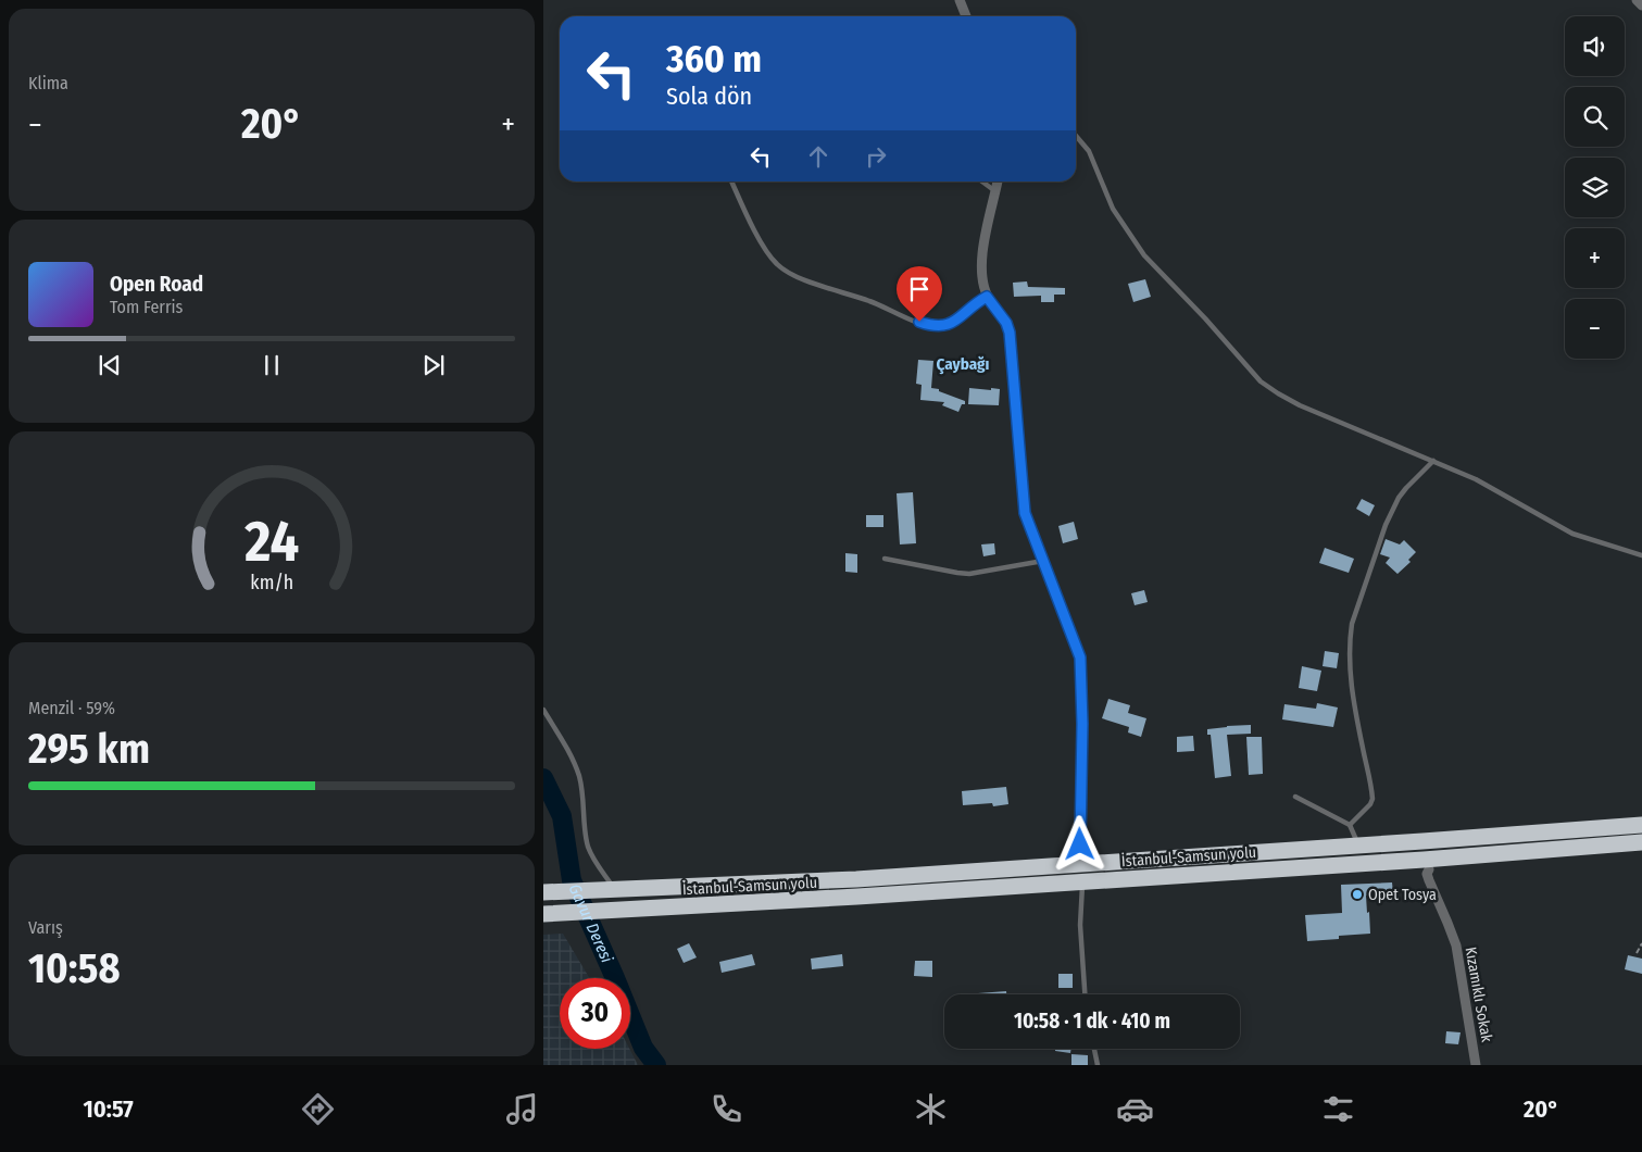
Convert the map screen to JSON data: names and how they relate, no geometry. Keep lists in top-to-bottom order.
{
  "streets": {
    "highway": ["İstanbul-Samsun yolu"],
    "street": ["Kızamıklı Sokak"]
  },
  "districts": ["Çaybağı"],
  "water": ["Gavur Deresi"],
  "places": ["Opet Tosya"],
  "page": {
    "tile": [
      "Klima",
      ["Menzil · 59%", "295 km"],
      ["Varış", "10:58"]
    ],
    "map_buttons": ["+", "−"],
    "turn": ["360 m", "Sola dön"],
    "heat": ["−", "20°", "+"],
    "song": ["Open Road", "Tom Ferris"],
    "limit": "30",
    "trip": "10:58 · 1 dk · 410 m",
    "tabs": ["10:57", "20°"],
    "gauge": ["24", "km/h"]
  }
}
